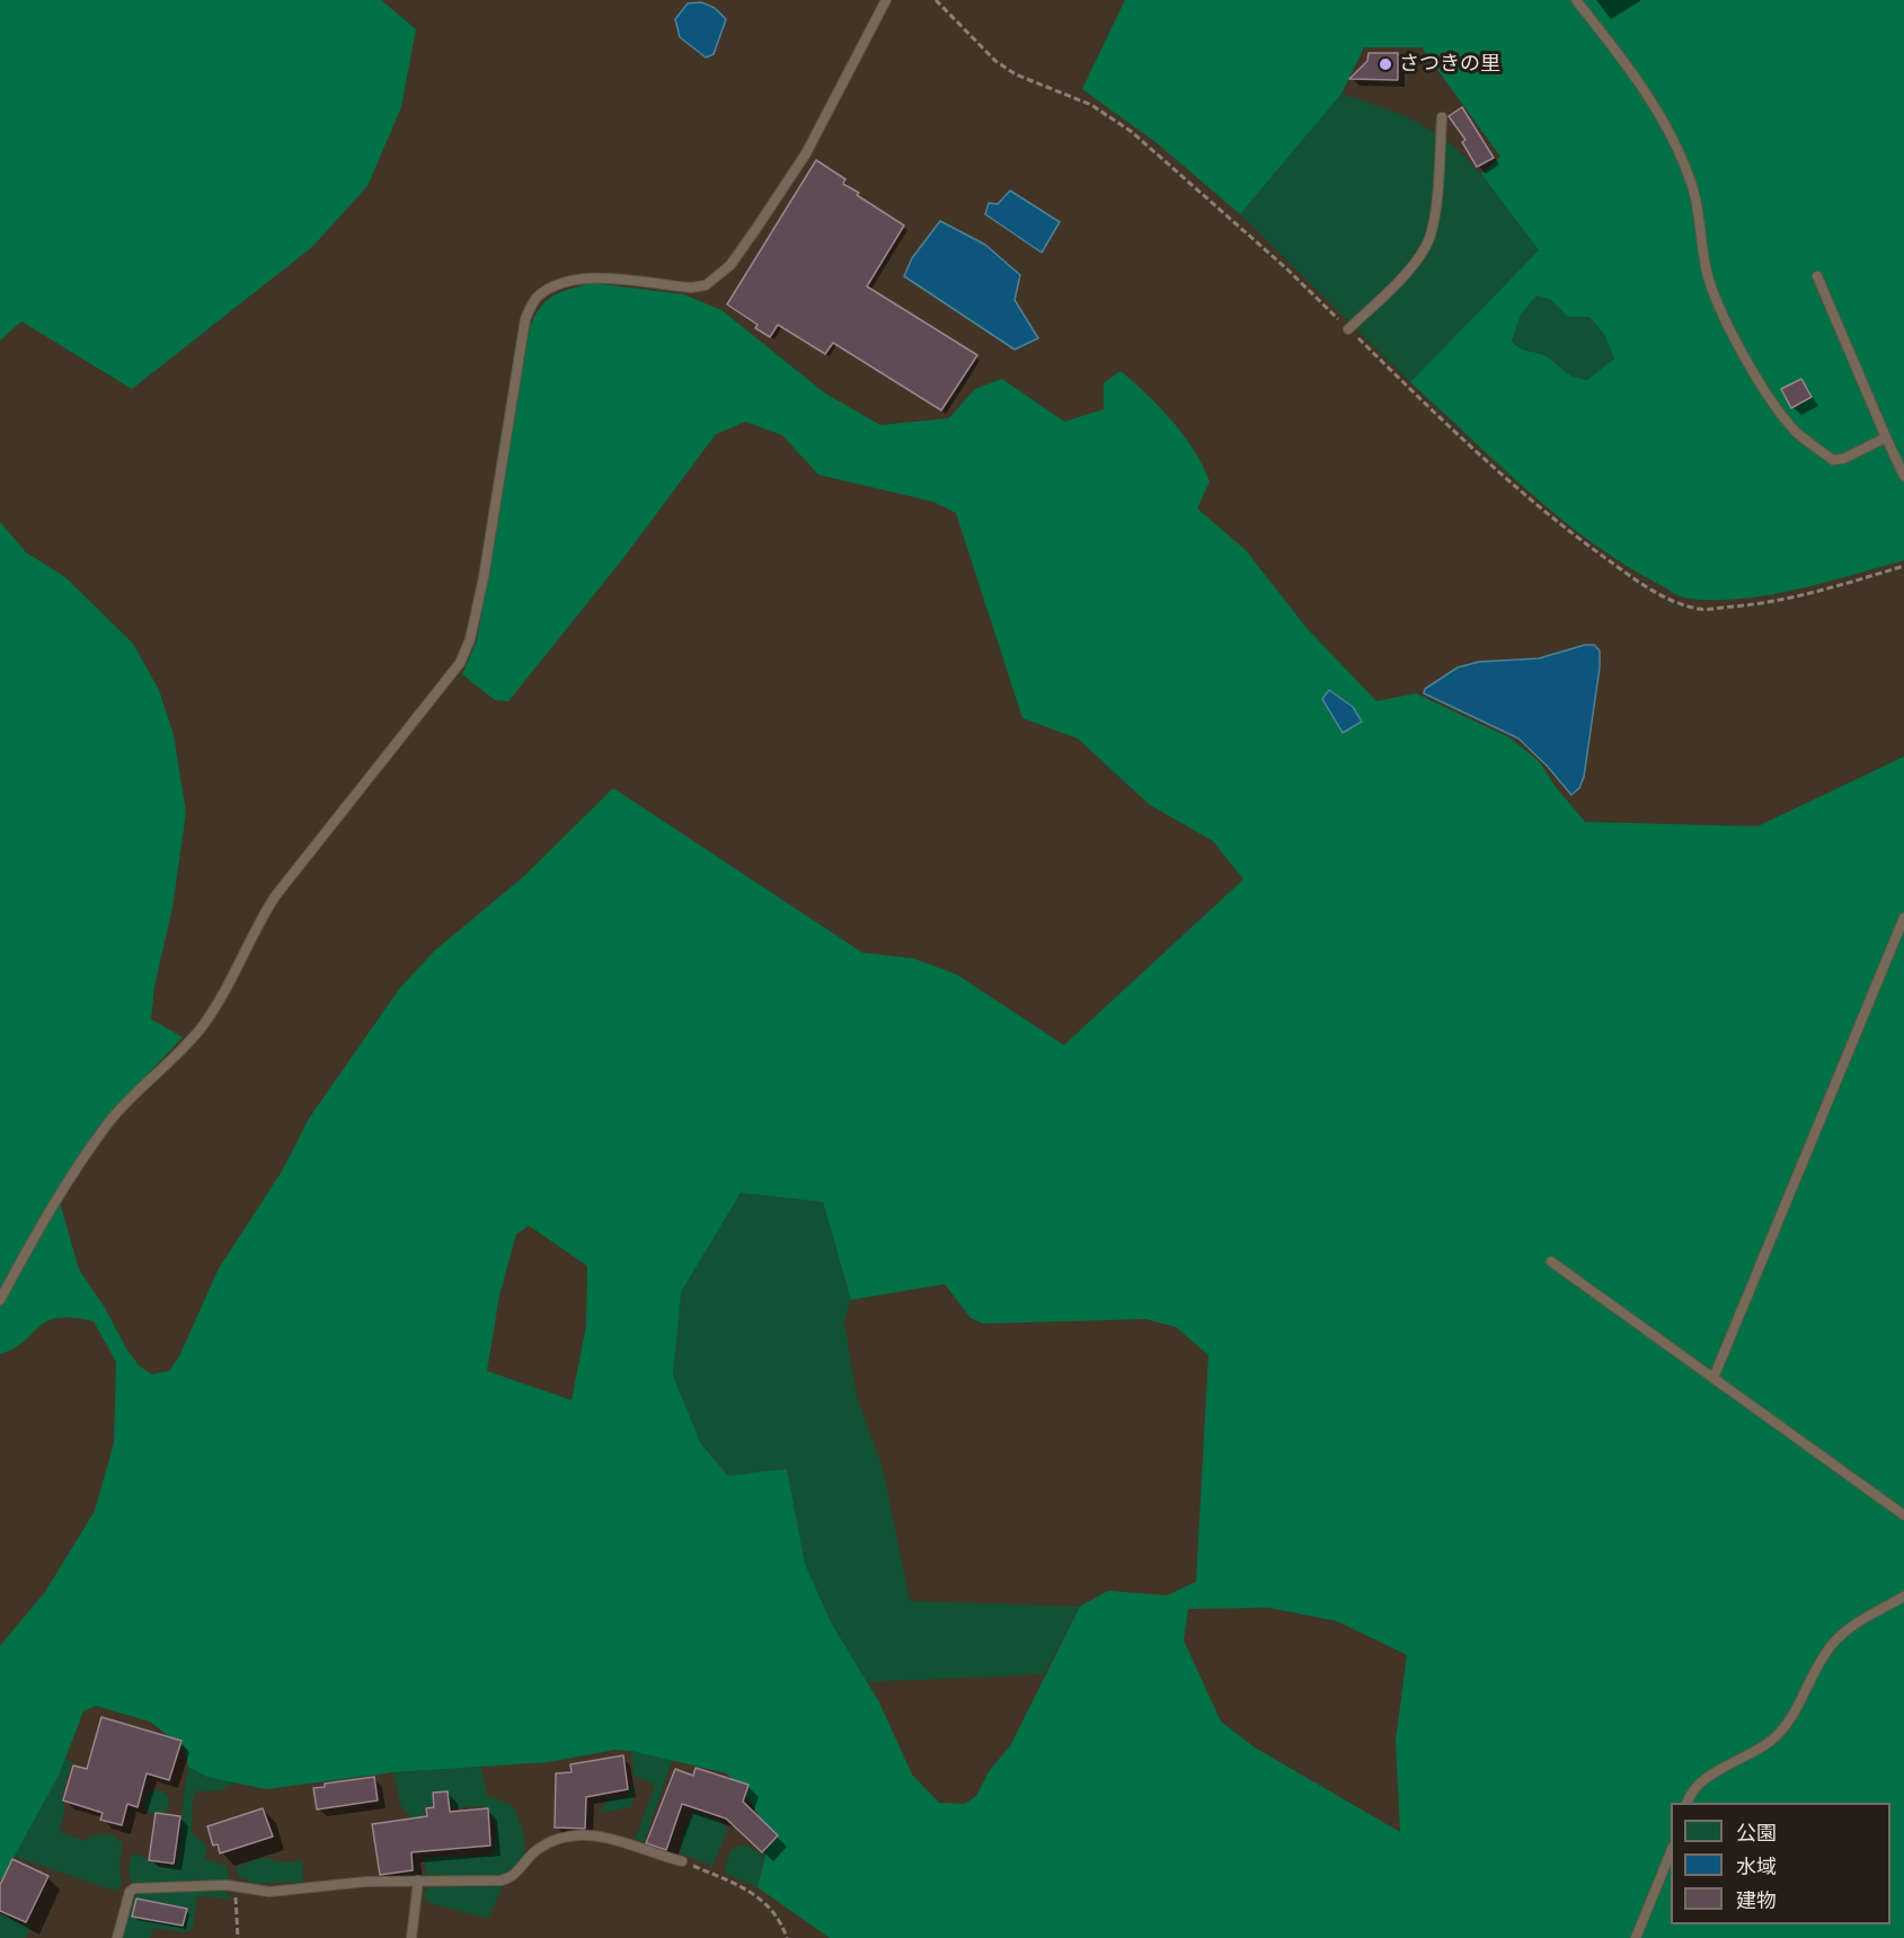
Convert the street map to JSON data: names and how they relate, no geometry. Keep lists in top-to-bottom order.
{
  "places": ["さつきの里"],
  "legend": ["公園", "水域", "建物"]
}
